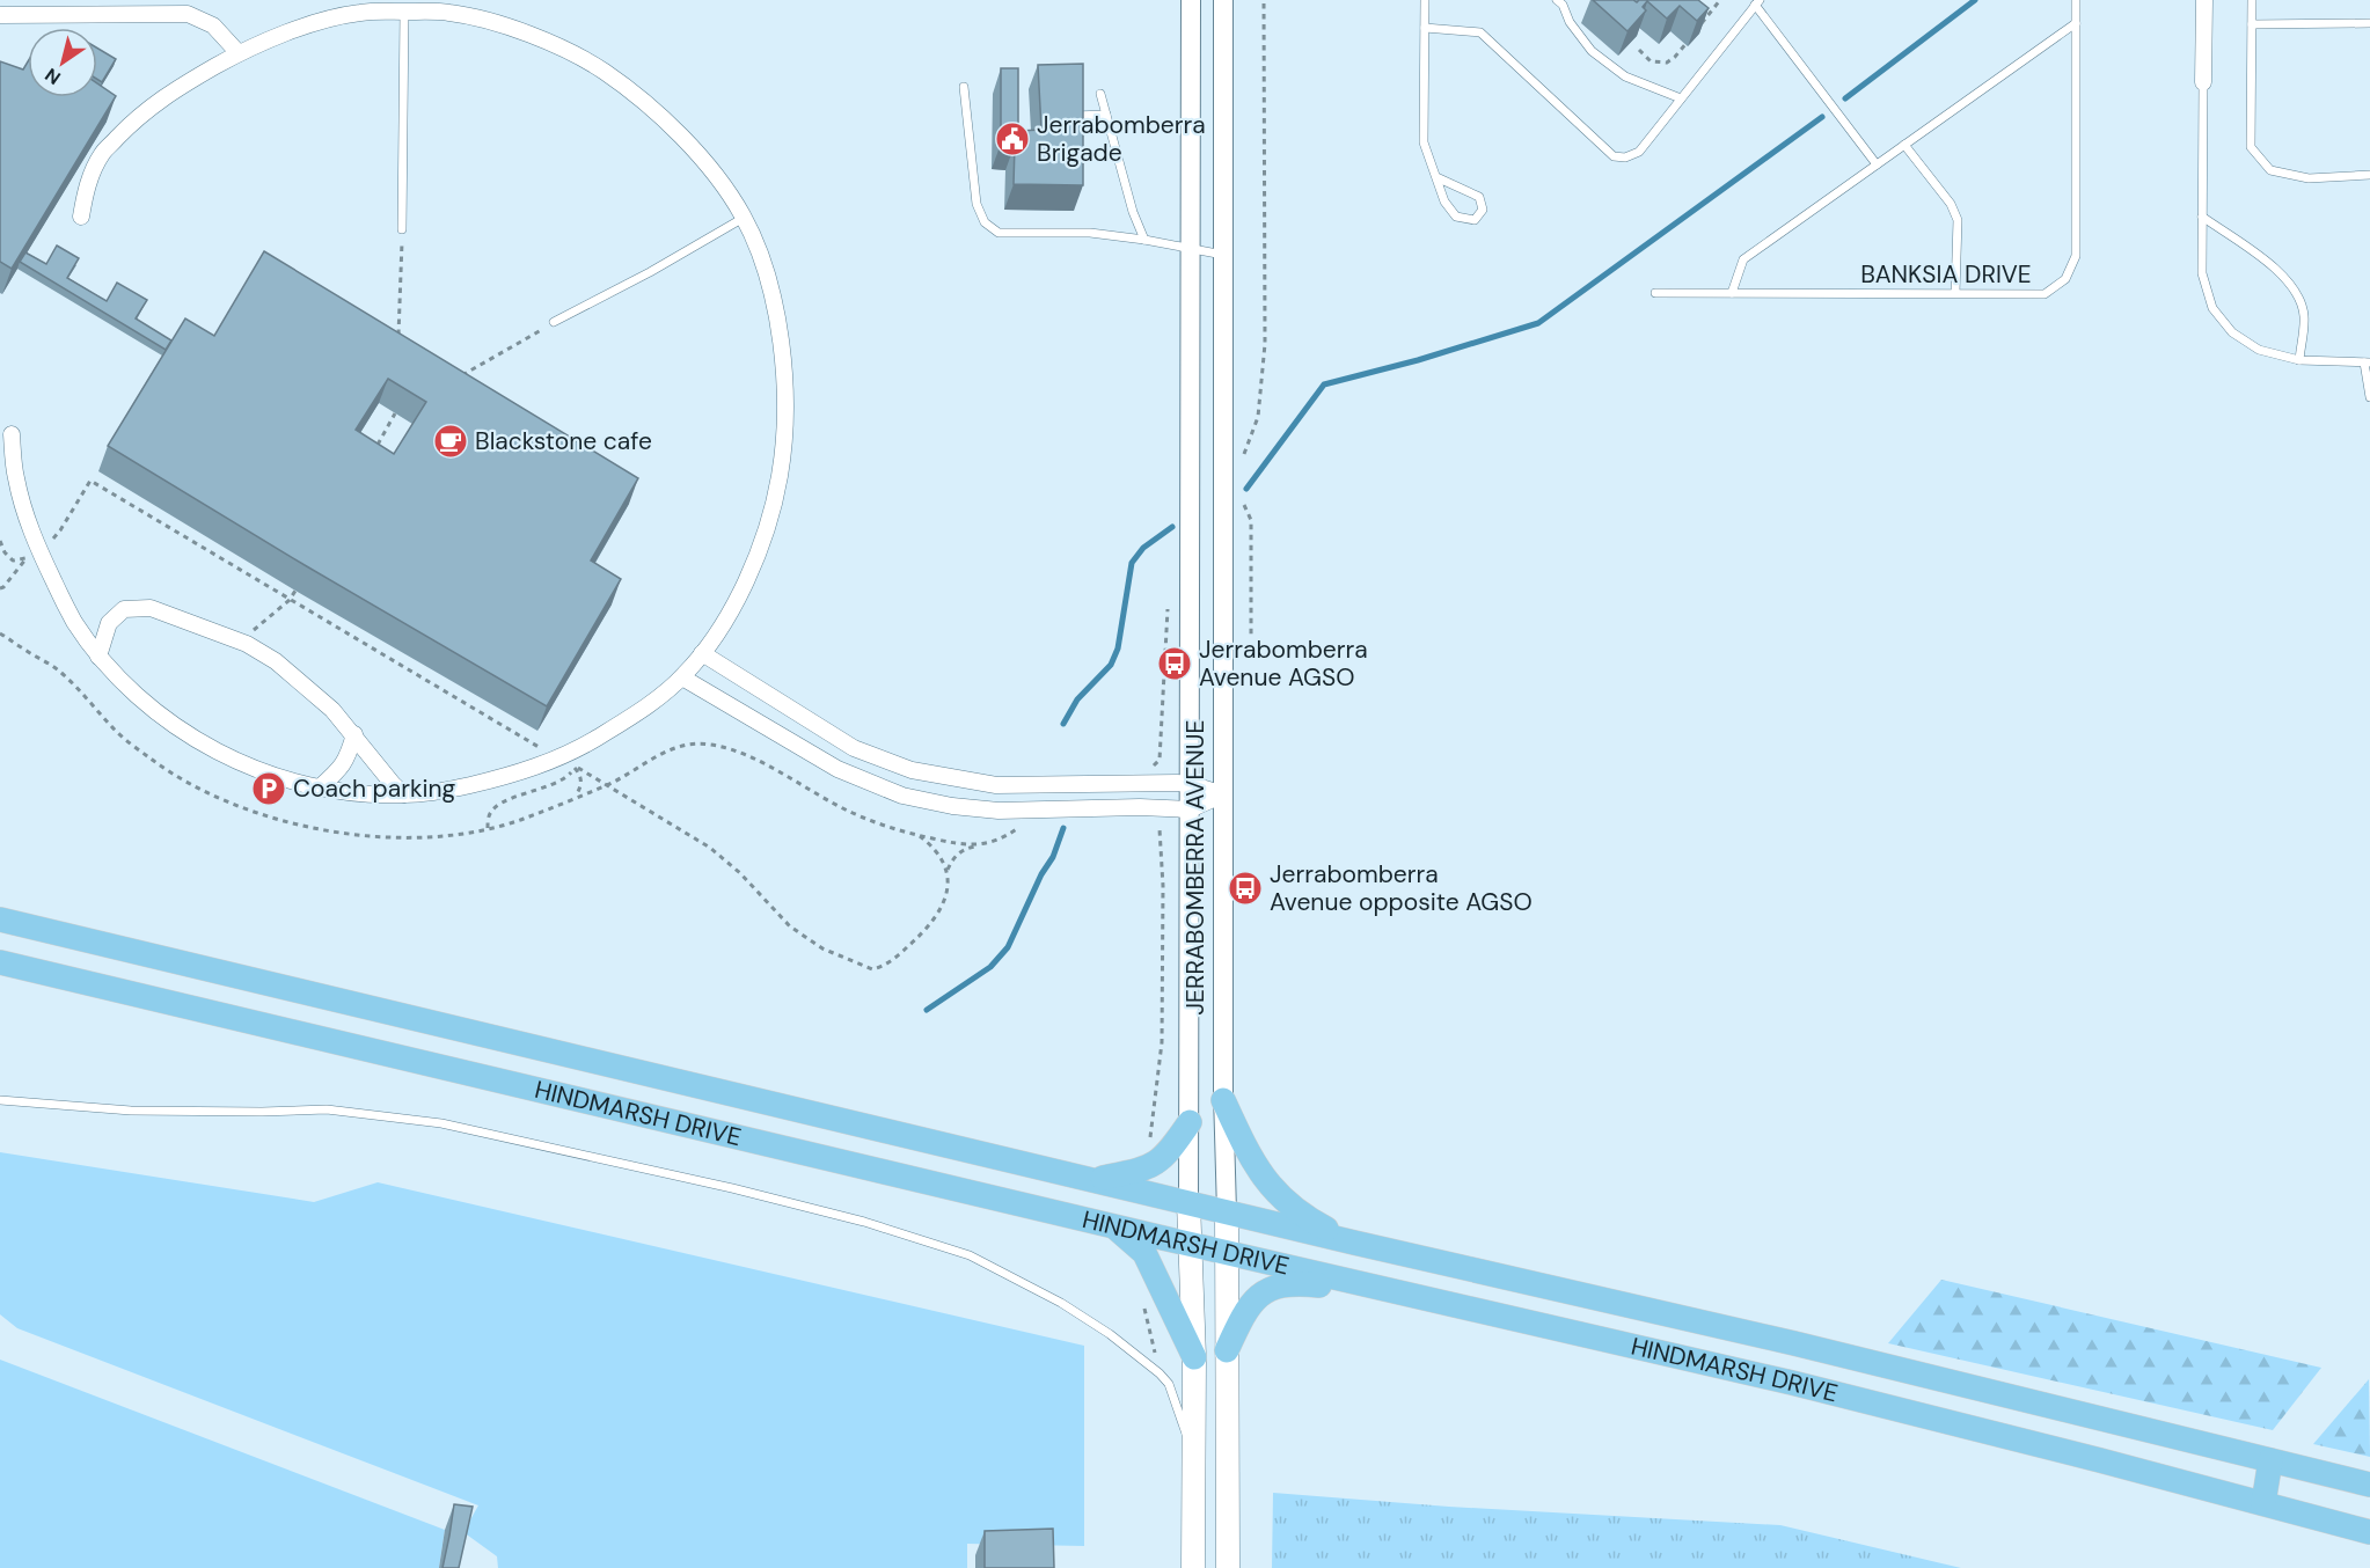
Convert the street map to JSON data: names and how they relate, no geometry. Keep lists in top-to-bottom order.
{
  "streets": {
    "main road": ["JERRABOMBERRA AVENUE", "HINDMARSH DRIVE"],
    "lane": ["BANKSIA DRIVE"]
  },
  "crossings": [
    ["JERRABOMBERRA AVENUE", "HINDMARSH DRIVE"]
  ],
  "places": {
    "public building": ["Jerrabomberra Brigade"],
    "cafe": ["Blackstone cafe"],
    "bus stop": ["Jerrabomberra Avenue AGSO", "Jerrabomberra Avenue opposite AGSO"],
    "parking": ["Coach parking"]
  },
  "north": "bottom left"
}
